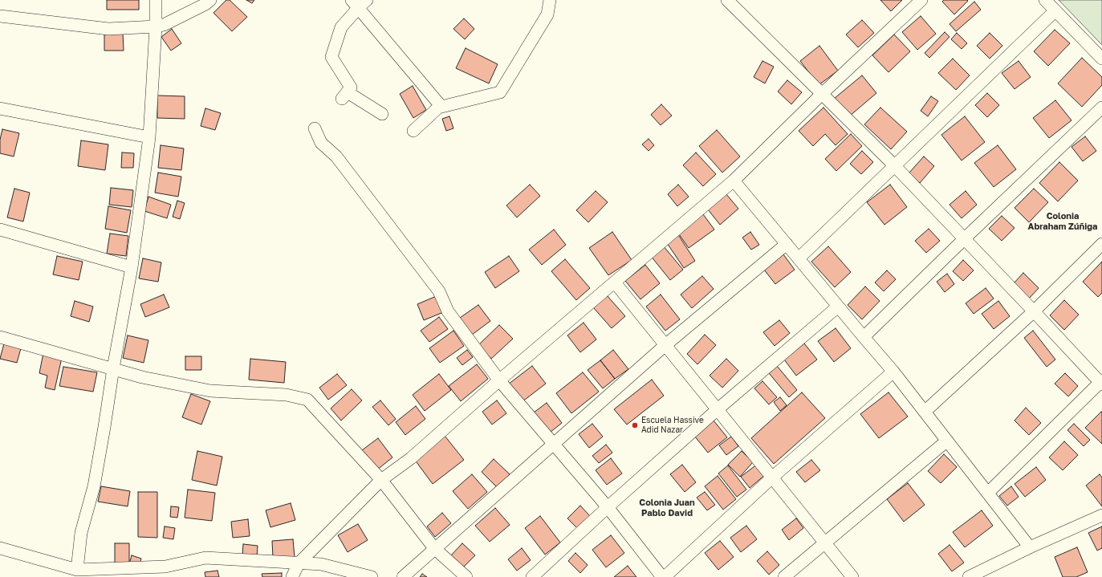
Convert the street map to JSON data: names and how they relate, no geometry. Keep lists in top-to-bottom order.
{
  "districts": ["Colonia Abraham Zúñiga", "Colonia Juan Pablo David"],
  "places": ["Escuela Hassive Adid Nazar"]
}
